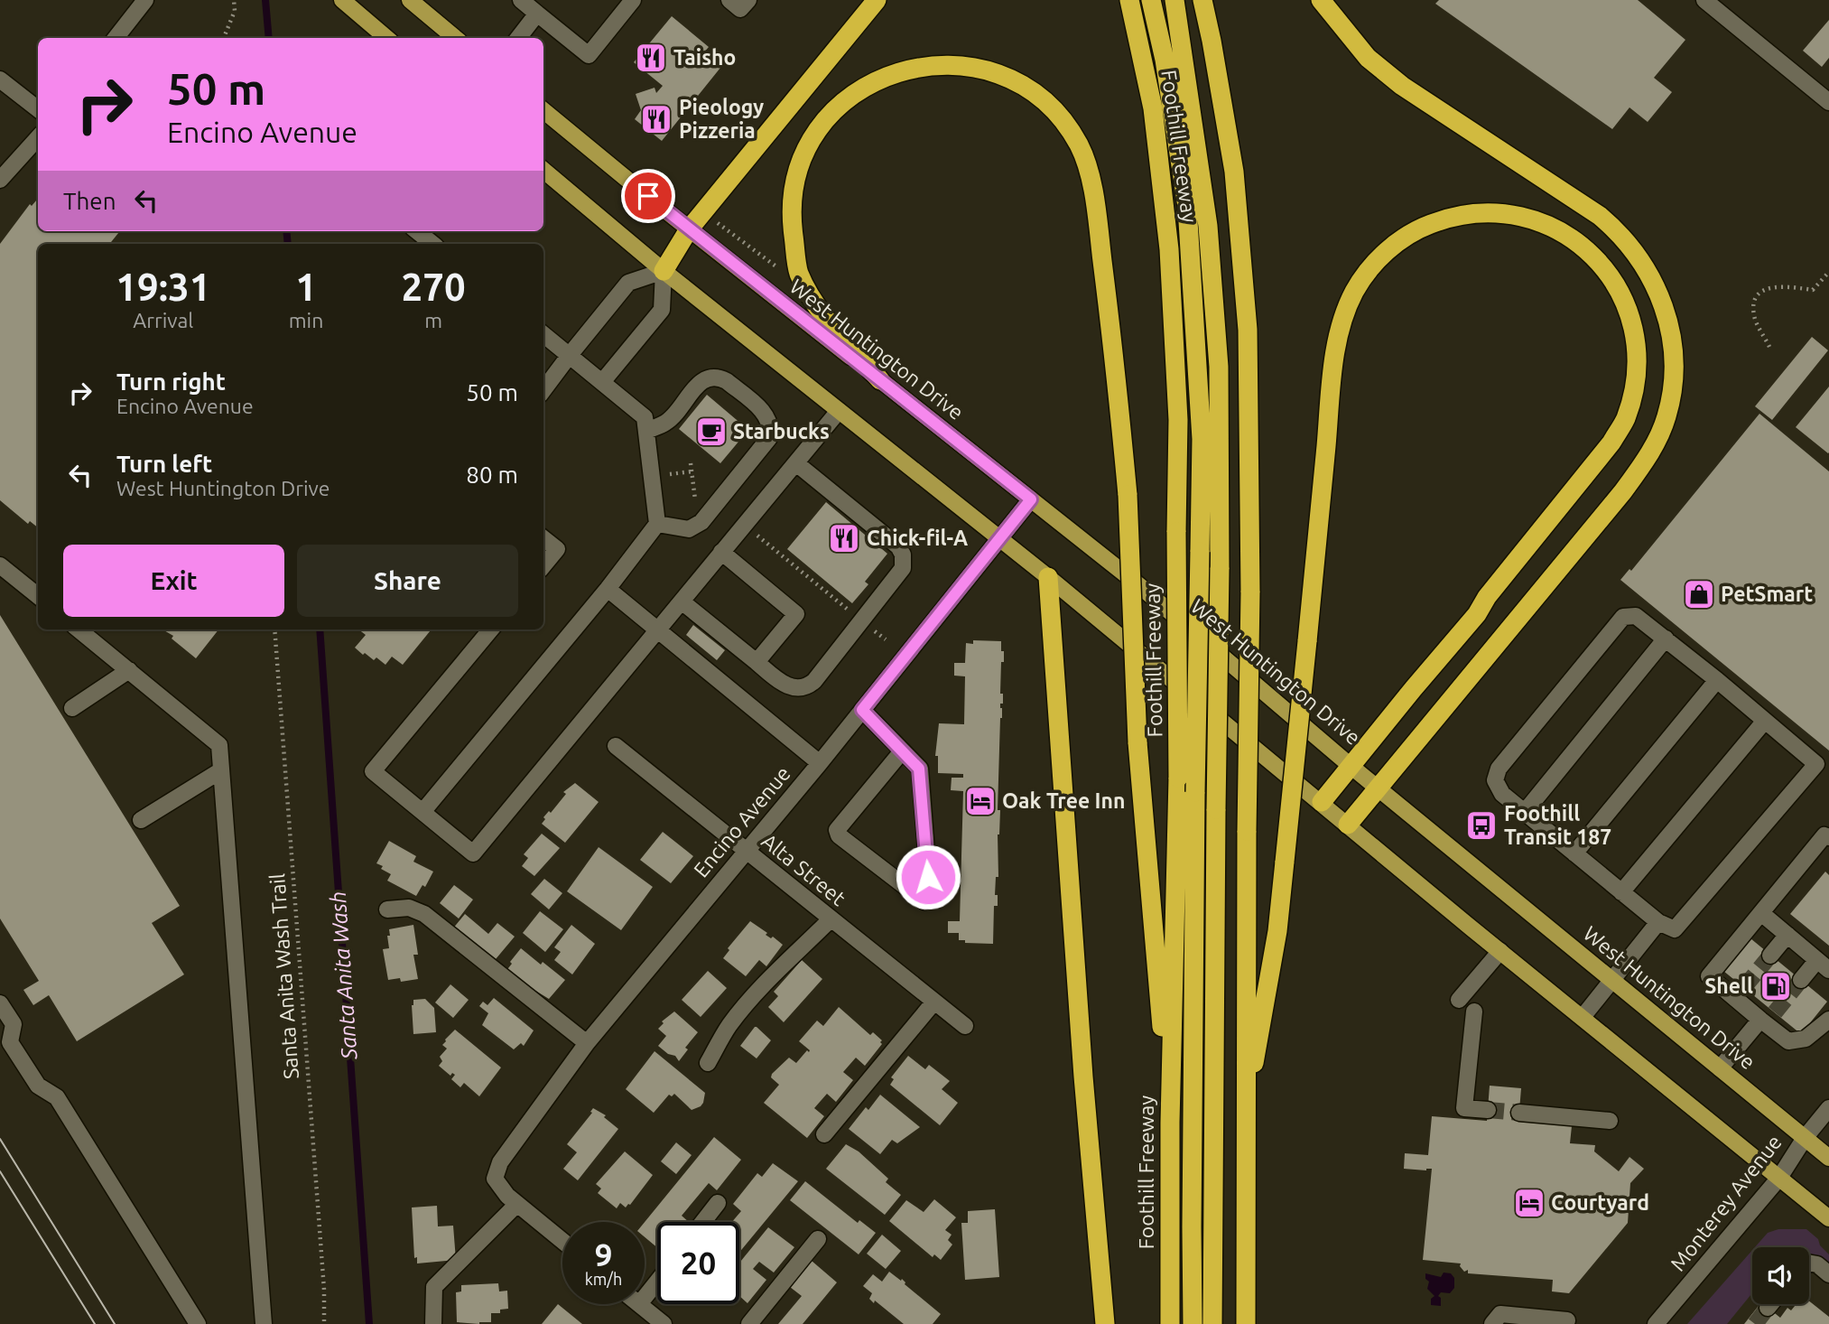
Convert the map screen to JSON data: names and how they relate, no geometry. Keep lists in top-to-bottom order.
{
  "streets": {
    "highway": ["Foothill Freeway"],
    "main road": ["West Huntington Drive"],
    "street": ["Encino Avenue", "Alta Street", "Monterey Avenue"],
    "path": ["Santa Anita Wash Trail"]
  },
  "crossings": [
    ["West Huntington Drive", "Encino Avenue"],
    ["West Huntington Drive", "Monterey Avenue"],
    ["Encino Avenue", "Alta Street"]
  ],
  "water": ["Santa Anita Wash"],
  "places": {
    "restaurant": ["Taisho", "Pieology Pizzeria", "Chick-fil-A"],
    "cafe": ["Starbucks"],
    "shop": ["PetSmart"],
    "hotel": ["Oak Tree Inn", "Courtyard"],
    "bus stop": ["Foothill Transit 187"],
    "fuel station": ["Shell"]
  },
  "page": {
    "turn": ["50 m", "Encino Avenue"],
    "then": "Then",
    "eta": [
      "19:31",
      "Arrival",
      "1",
      "min",
      "270",
      "m"
    ],
    "list": [
      {
        "name": "Turn right",
        "note": "Encino Avenue",
        "value": "50 m"
      },
      {
        "name": "Turn left",
        "note": "West Huntington Drive",
        "value": "80 m"
      }
    ],
    "buttons": ["Exit", "Share"],
    "speed": "9 km/h",
    "limit": "20"
  }
}
